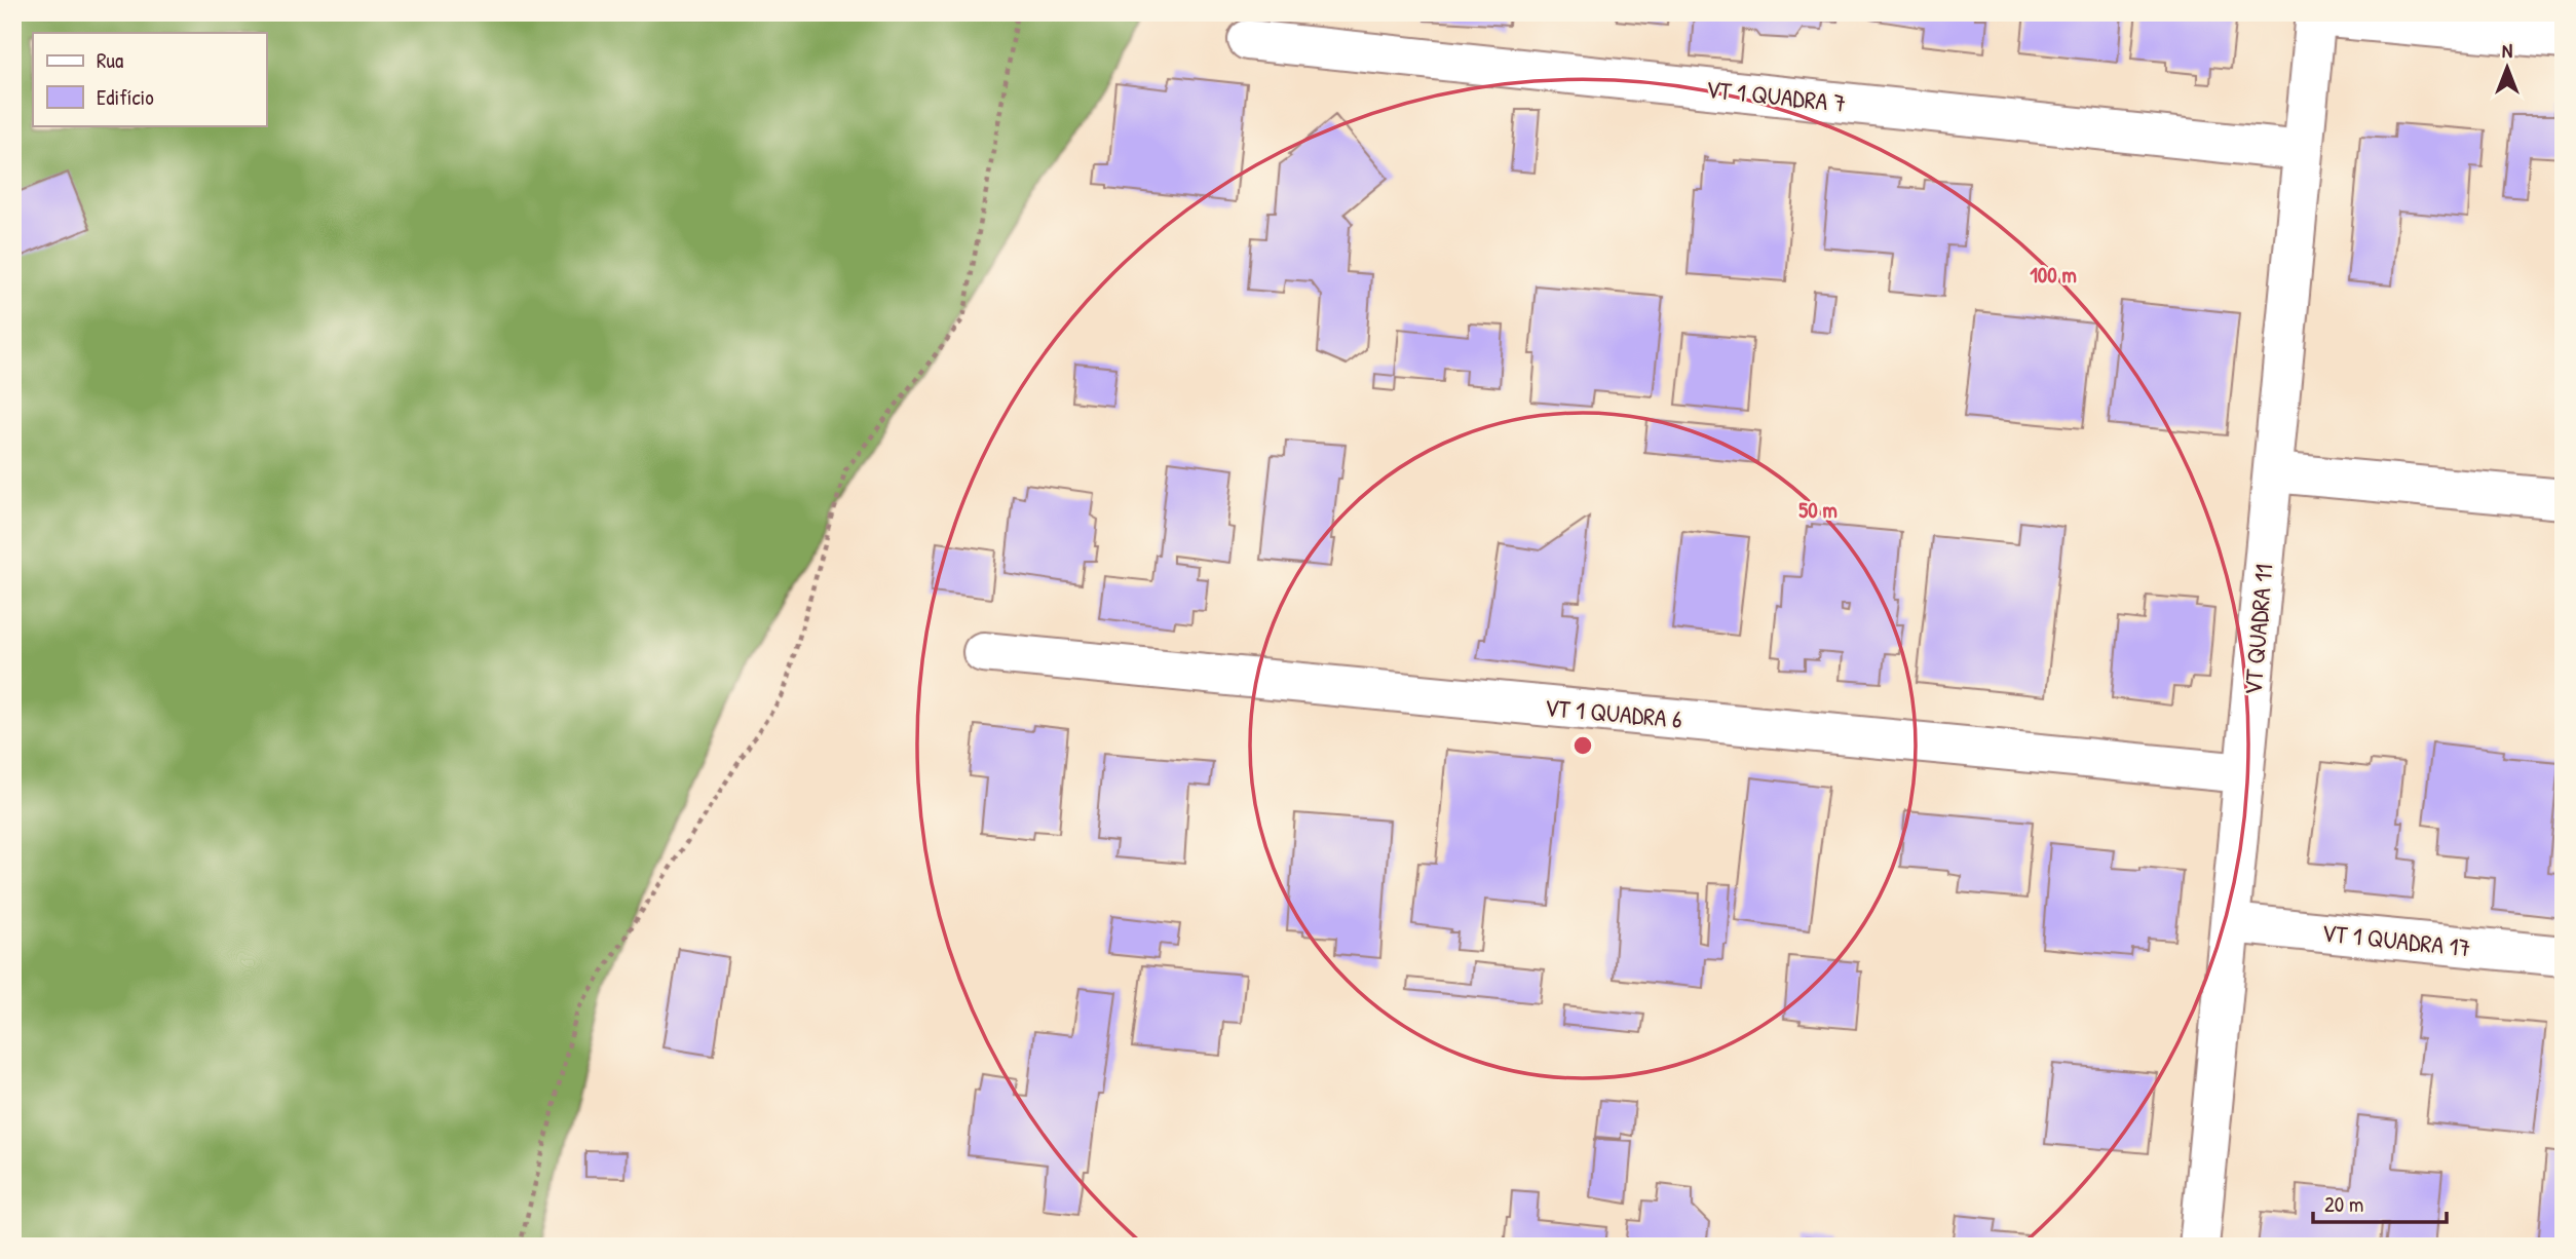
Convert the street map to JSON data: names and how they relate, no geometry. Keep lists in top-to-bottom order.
{
  "streets": {
    "street": [
      "VT 1 QUADRA 7",
      "VT QUADRA 11",
      "VT 1 QUADRA 6",
      "VT 1 QUADRA 17"
    ]
  },
  "crossings": [
    ["VT 1 QUADRA 7", "VT QUADRA 11"],
    ["VT QUADRA 11", "VT 1 QUADRA 6"],
    ["VT QUADRA 11", "VT 1 QUADRA 17"]
  ],
  "legend": ["Rua", "Edifício"],
  "scale_bar": "20 m",
  "north": "top",
  "rings": ["100 m", "50 m"]
}
